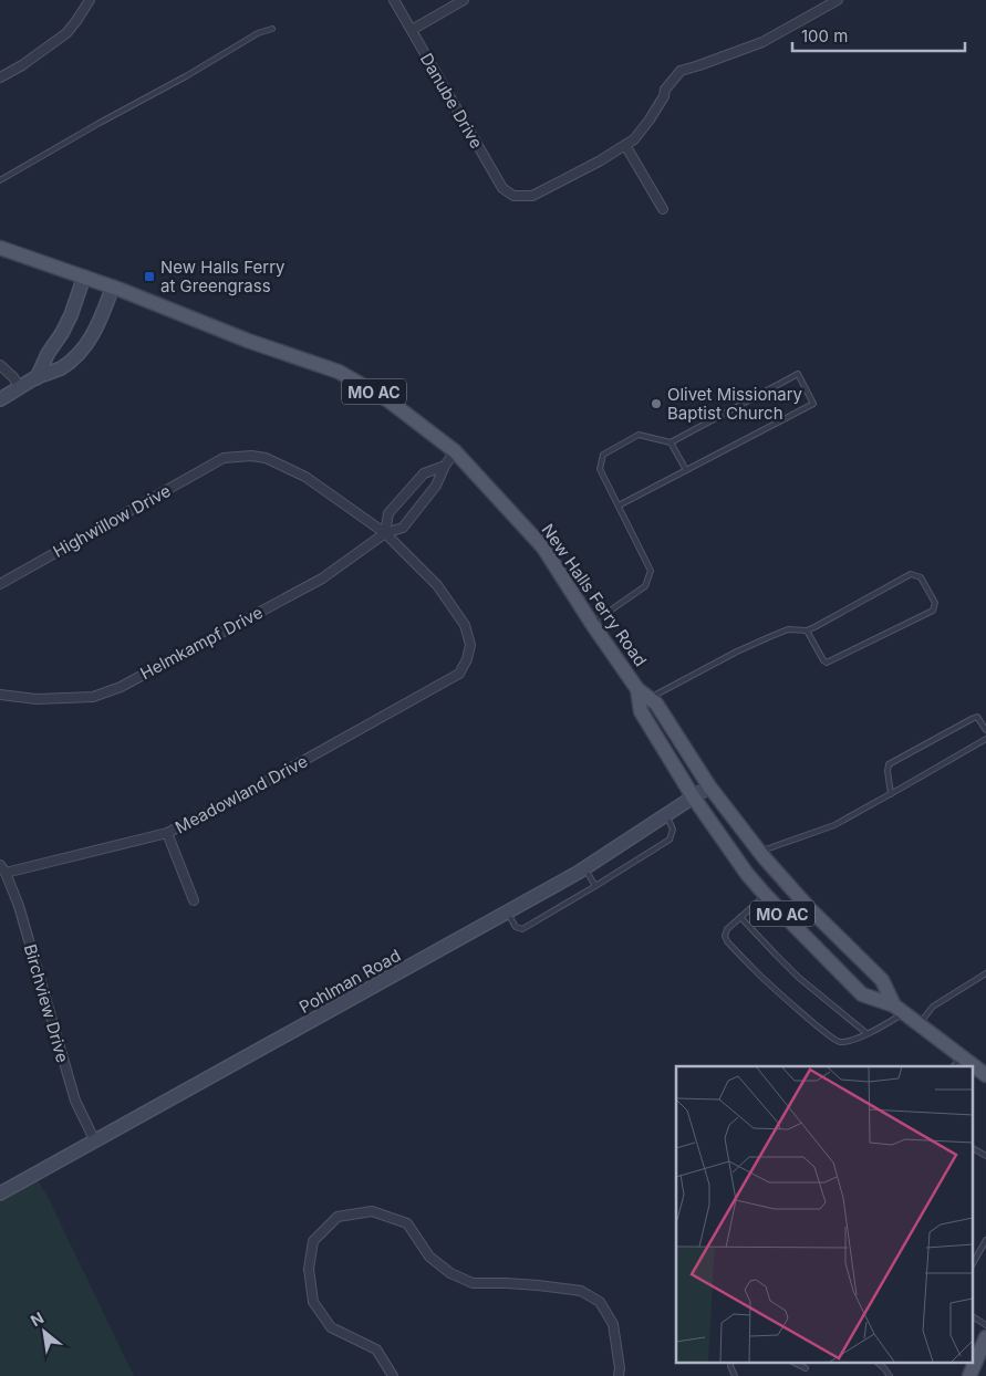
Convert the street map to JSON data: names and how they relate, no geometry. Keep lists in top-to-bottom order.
{
  "streets": {
    "main road": ["MO AC", "New Halls Ferry Road"],
    "street": [
      "Danube Drive",
      "Highwillow Drive",
      "Helmkampf Drive",
      "Meadowland Drive",
      "Pohlman Road",
      "Birchview Drive"
    ]
  },
  "crossings": [
    ["Highwillow Drive", "Helmkampf Drive"],
    ["Highwillow Drive", "Meadowland Drive"],
    ["New Halls Ferry Road", "Helmkampf Drive"],
    ["New Halls Ferry Road", "Pohlman Road"],
    ["Helmkampf Drive", "Meadowland Drive"],
    ["Meadowland Drive", "Birchview Drive"],
    ["Pohlman Road", "Birchview Drive"]
  ],
  "places": {
    "transit": ["New Halls Ferry at Greengrass"],
    "other": ["Olivet Missionary Baptist Church"]
  },
  "scale_bar": "100 m",
  "north": "top left"
}
